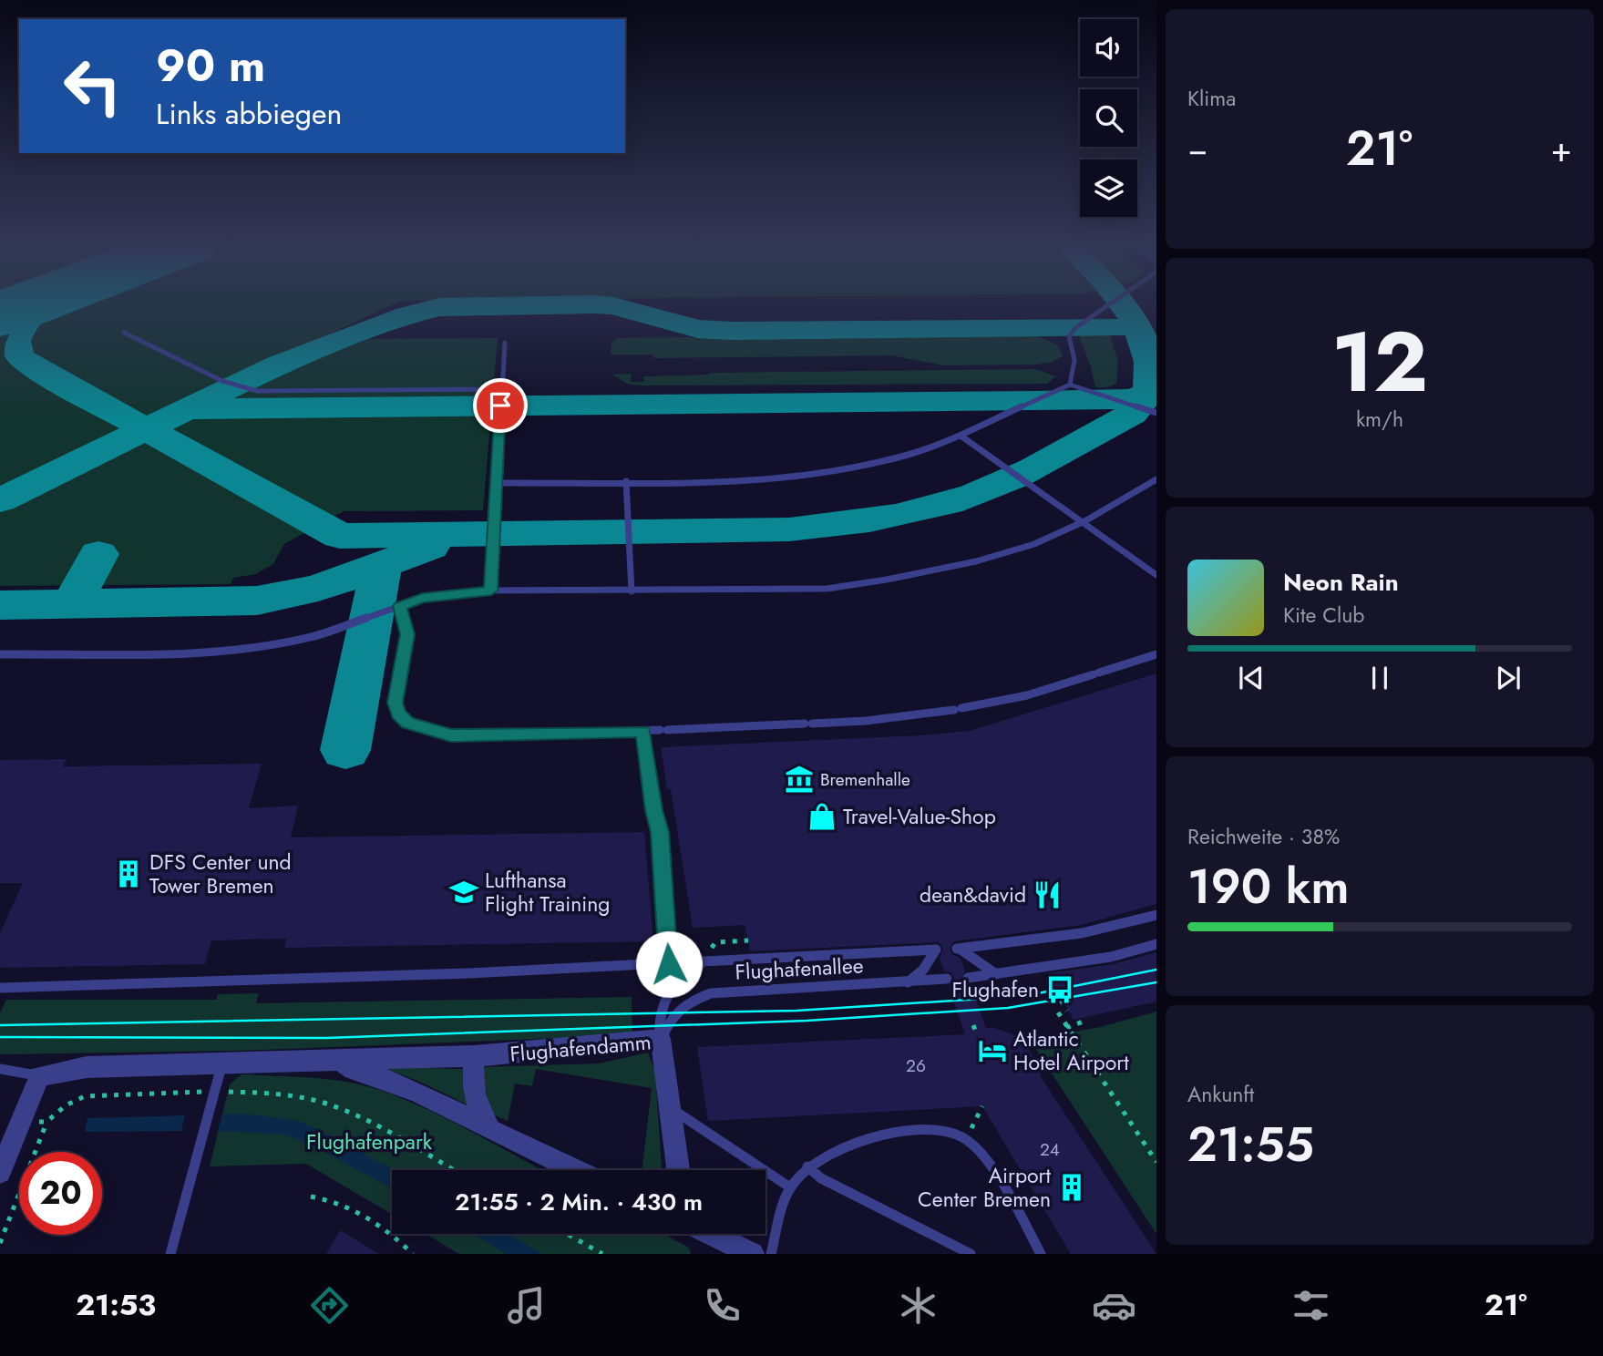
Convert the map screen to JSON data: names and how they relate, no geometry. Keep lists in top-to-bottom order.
{
  "streets": {
    "street": ["Flughafendamm"],
    "lane": ["Flughafenallee"]
  },
  "crossings": [
    ["Flughafenallee", "Flughafendamm"]
  ],
  "parks": ["Flughafenpark"],
  "places": {
    "museum": ["Bremenhalle"],
    "shop": ["Travel-Value-Shop"],
    "building": ["DFS Center und Tower Bremen", "Airport Center Bremen"],
    "school or university": ["Lufthansa Flight Training"],
    "restaurant": ["dean&david"],
    "bus stop": ["Flughafen"],
    "hotel": ["Atlantic Hotel Airport"]
  },
  "house_numbers": ["26", "24"],
  "page": {
    "tile": [
      "Klima",
      ["12", "km/h"],
      ["Reichweite · 38%", "190 km"],
      ["Ankunft", "21:55"]
    ],
    "turn": ["90 m", "Links abbiegen"],
    "heat": ["−", "21°", "+"],
    "song": ["Neon Rain", "Kite Club"],
    "limit": "20",
    "trip": "21:55 · 2 Min. · 430 m",
    "tabs": ["21:53", "21°"]
  }
}
